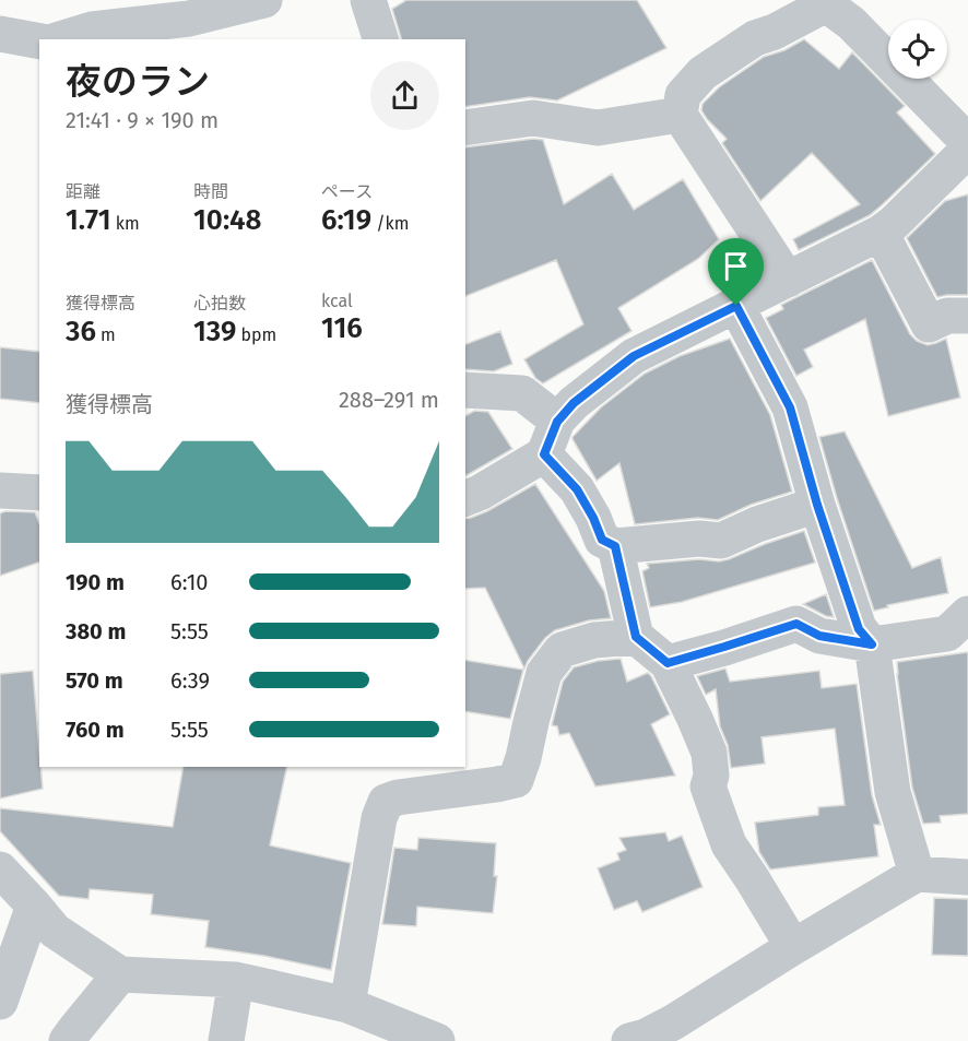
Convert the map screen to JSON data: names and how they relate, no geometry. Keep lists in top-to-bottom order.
{
  "page": {
    "heading": ["夜のラン", "21:41 · 9 × 190 m"],
    "stats": [
      ["距離", "1.71 km"],
      ["時間", "10:48"],
      ["ペース", "6:19 /km"],
      ["獲得標高", "36 m"],
      ["心拍数", "139 bpm"],
      ["kcal", "116"]
    ],
    "chart": ["獲得標高", "288–291 m"],
    "list": [
      {
        "name": "190 m",
        "note": "6:10"
      },
      {
        "name": "380 m",
        "note": "5:55"
      },
      {
        "name": "570 m",
        "note": "6:39"
      },
      {
        "name": "760 m",
        "note": "5:55"
      }
    ]
  }
}
